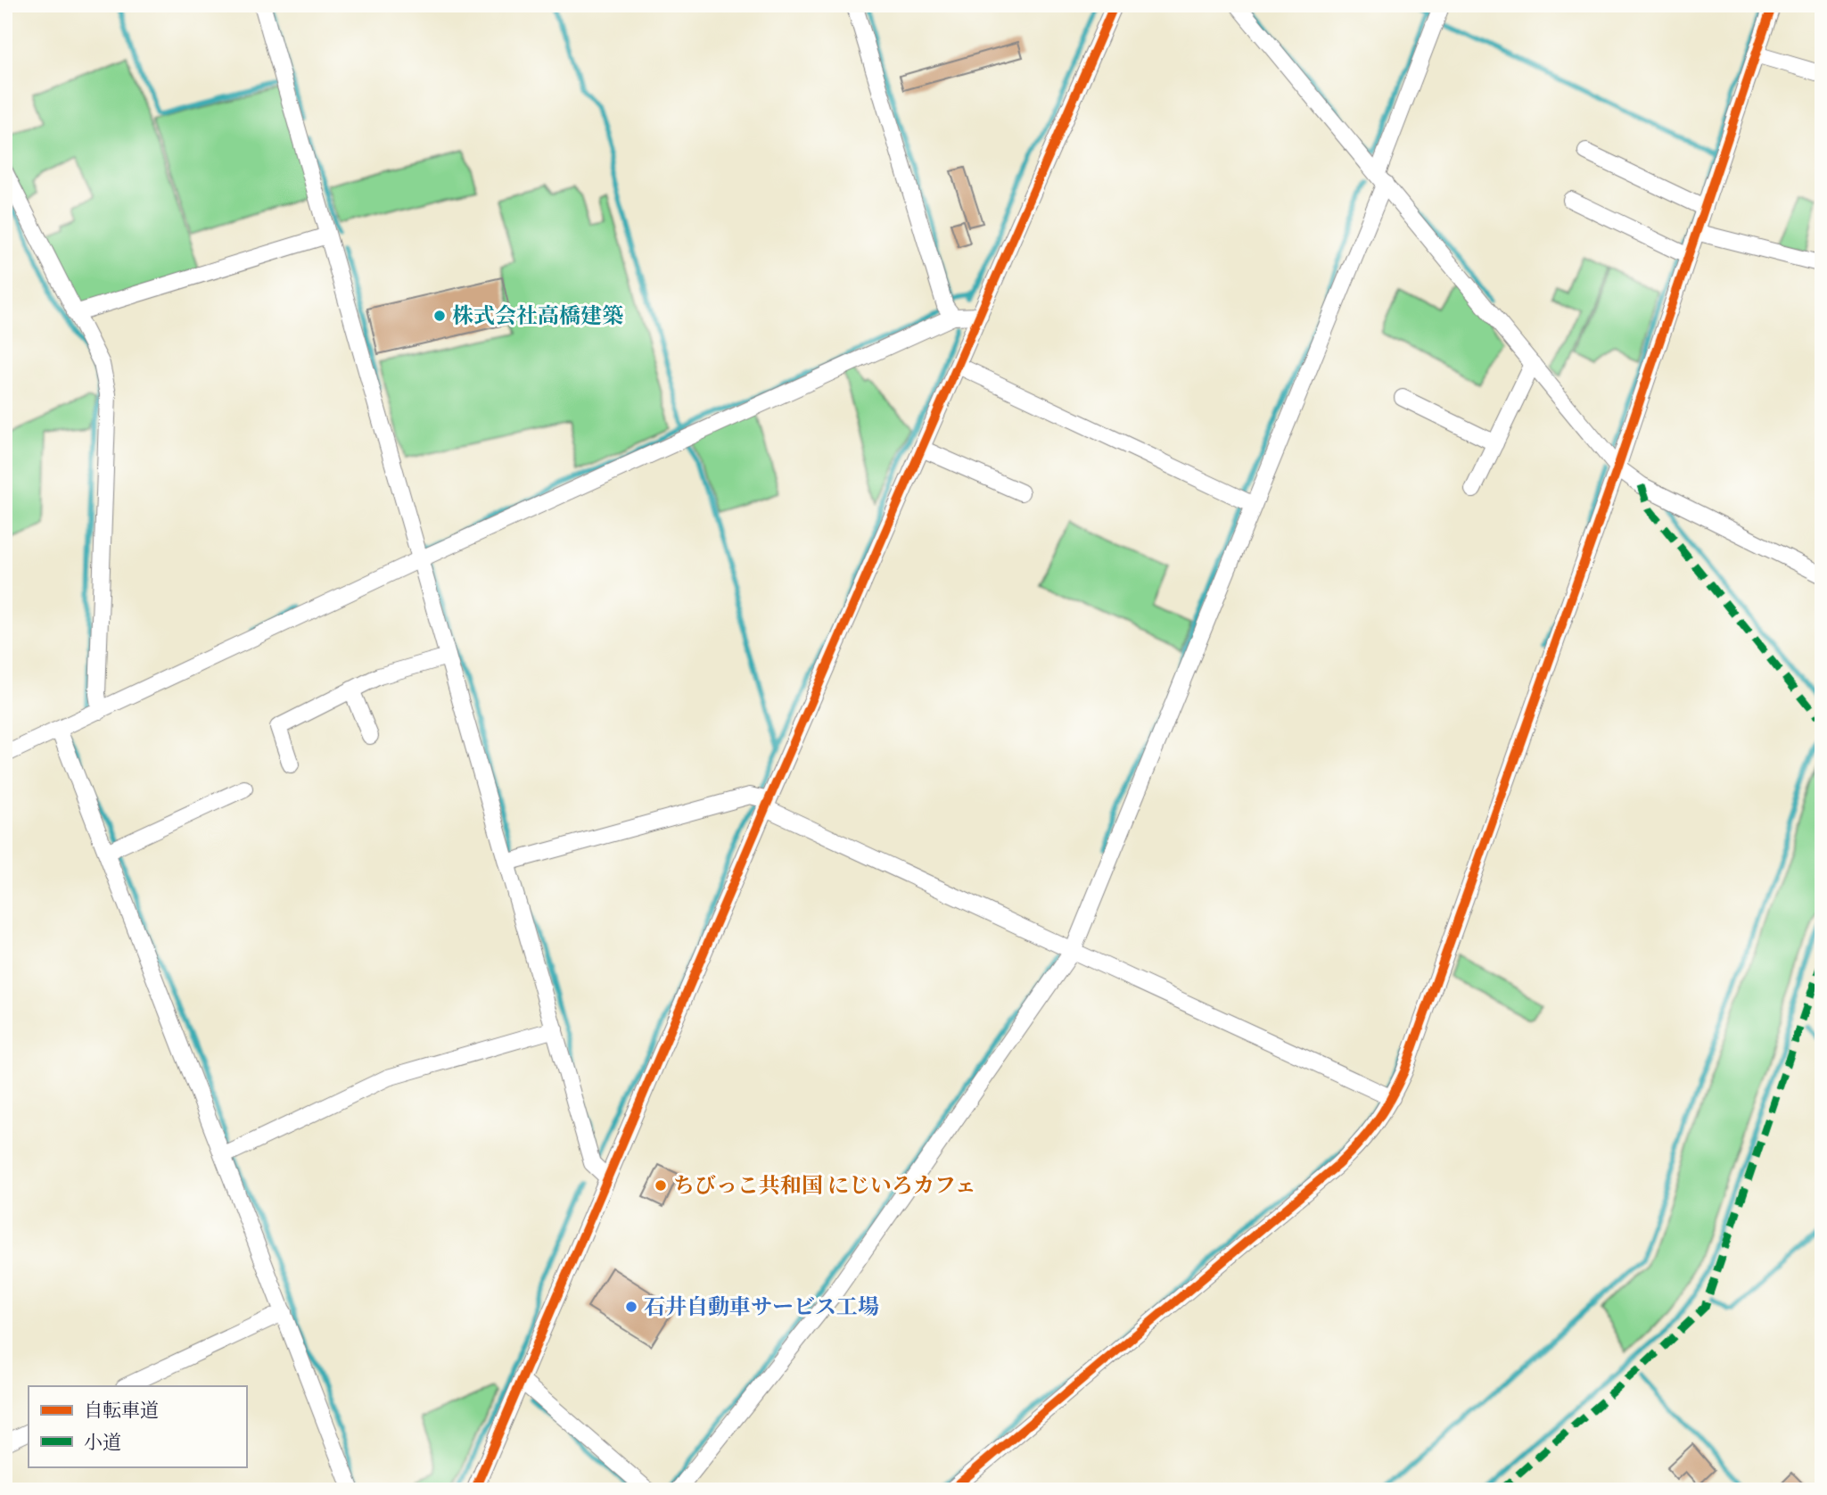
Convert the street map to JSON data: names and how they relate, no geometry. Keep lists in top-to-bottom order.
{
  "places": ["株式会社高橋建築", "ちびっこ共和国 にじいろカフェ", "石井自動車サービス工場"],
  "legend": ["自転車道", "小道"]
}
